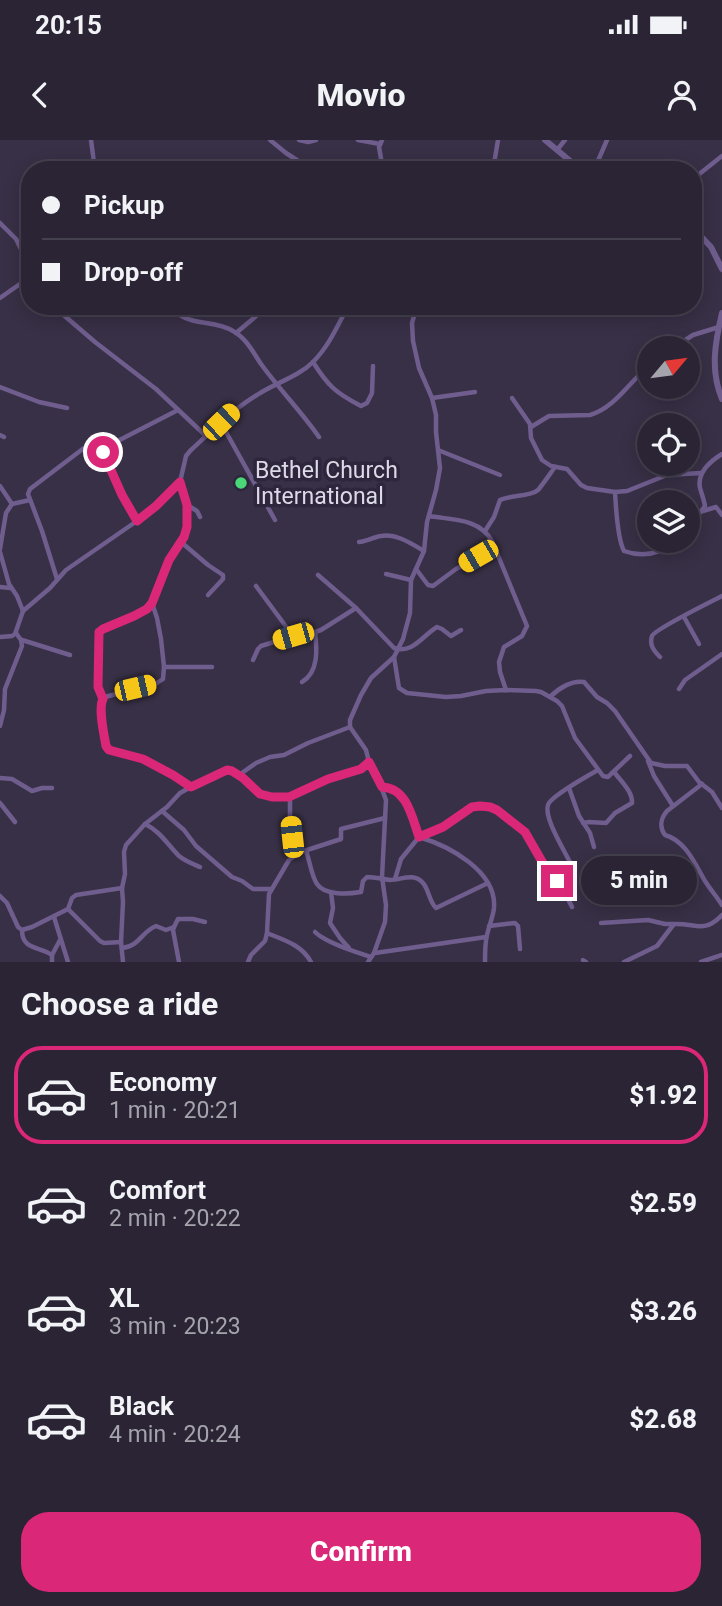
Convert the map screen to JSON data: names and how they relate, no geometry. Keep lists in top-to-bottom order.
{
  "places": ["Bethel Church International"],
  "north": "top right",
  "page": {
    "status": "20:15",
    "header": "Movio",
    "banner": ["Pickup", "Drop-off"],
    "bubble": "5 min",
    "heading": "Choose a ride",
    "list": [
      {
        "name": "Economy",
        "note": "1 min · 20:21",
        "value": "$1.92"
      },
      {
        "name": "Comfort",
        "note": "2 min · 20:22",
        "value": "$2.59"
      },
      {
        "name": "XL",
        "note": "3 min · 20:23",
        "value": "$3.26"
      },
      {
        "name": "Black",
        "note": "4 min · 20:24",
        "value": "$2.68"
      }
    ],
    "buttons": "Confirm"
  }
}
